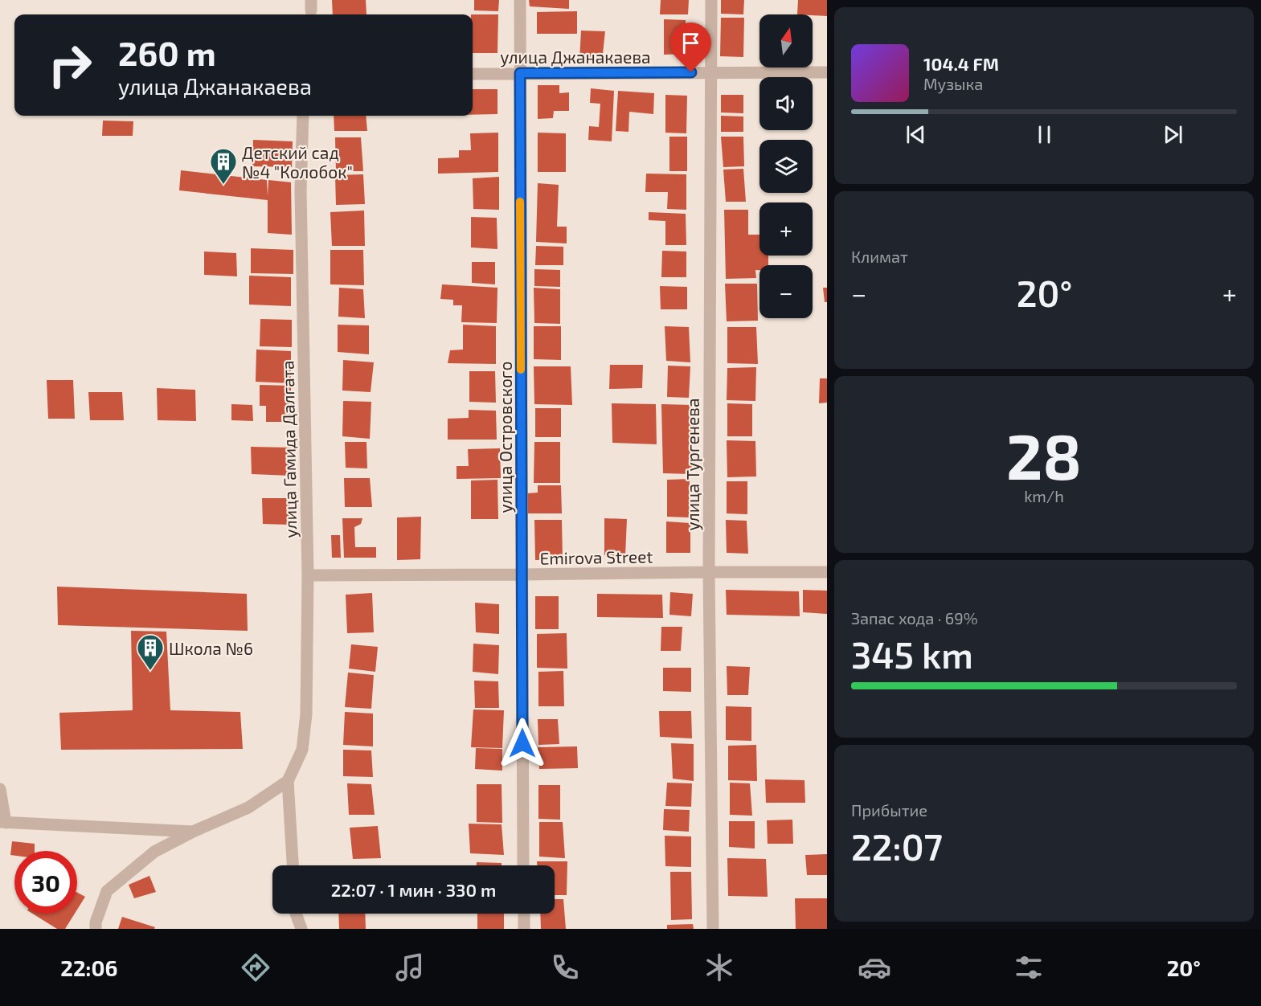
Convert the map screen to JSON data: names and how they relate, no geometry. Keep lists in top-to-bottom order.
{
  "streets": {
    "street": [
      "улица Джанакаева",
      "улица Островского",
      "улица Гамида Далгата",
      "улица Тургенева",
      "Emirova Street"
    ]
  },
  "crossings": [
    ["улица Джанакаева", "улица Островского"],
    ["улица Джанакаева", "улица Тургенева"],
    ["улица Островского", "Emirova Street"],
    ["улица Гамида Далгата", "Emirova Street"],
    ["улица Тургенева", "Emirova Street"]
  ],
  "places": {
    "building": ["Детский сад №4 \"Колобок\"", "Школа №6"]
  },
  "north": "top",
  "page": {
    "map_buttons": ["+", "−"],
    "turn": ["260 m", "улица Джанакаева"],
    "song": ["104.4 FM", "Музыка"],
    "tile": [
      "Климат",
      ["28", "km/h"],
      ["Запас хода · 69%", "345 km"],
      ["Прибытие", "22:07"]
    ],
    "heat": ["−", "20°", "+"],
    "limit": "30",
    "trip": "22:07 · 1 мин · 330 m",
    "tabs": ["22:06", "20°"]
  }
}
